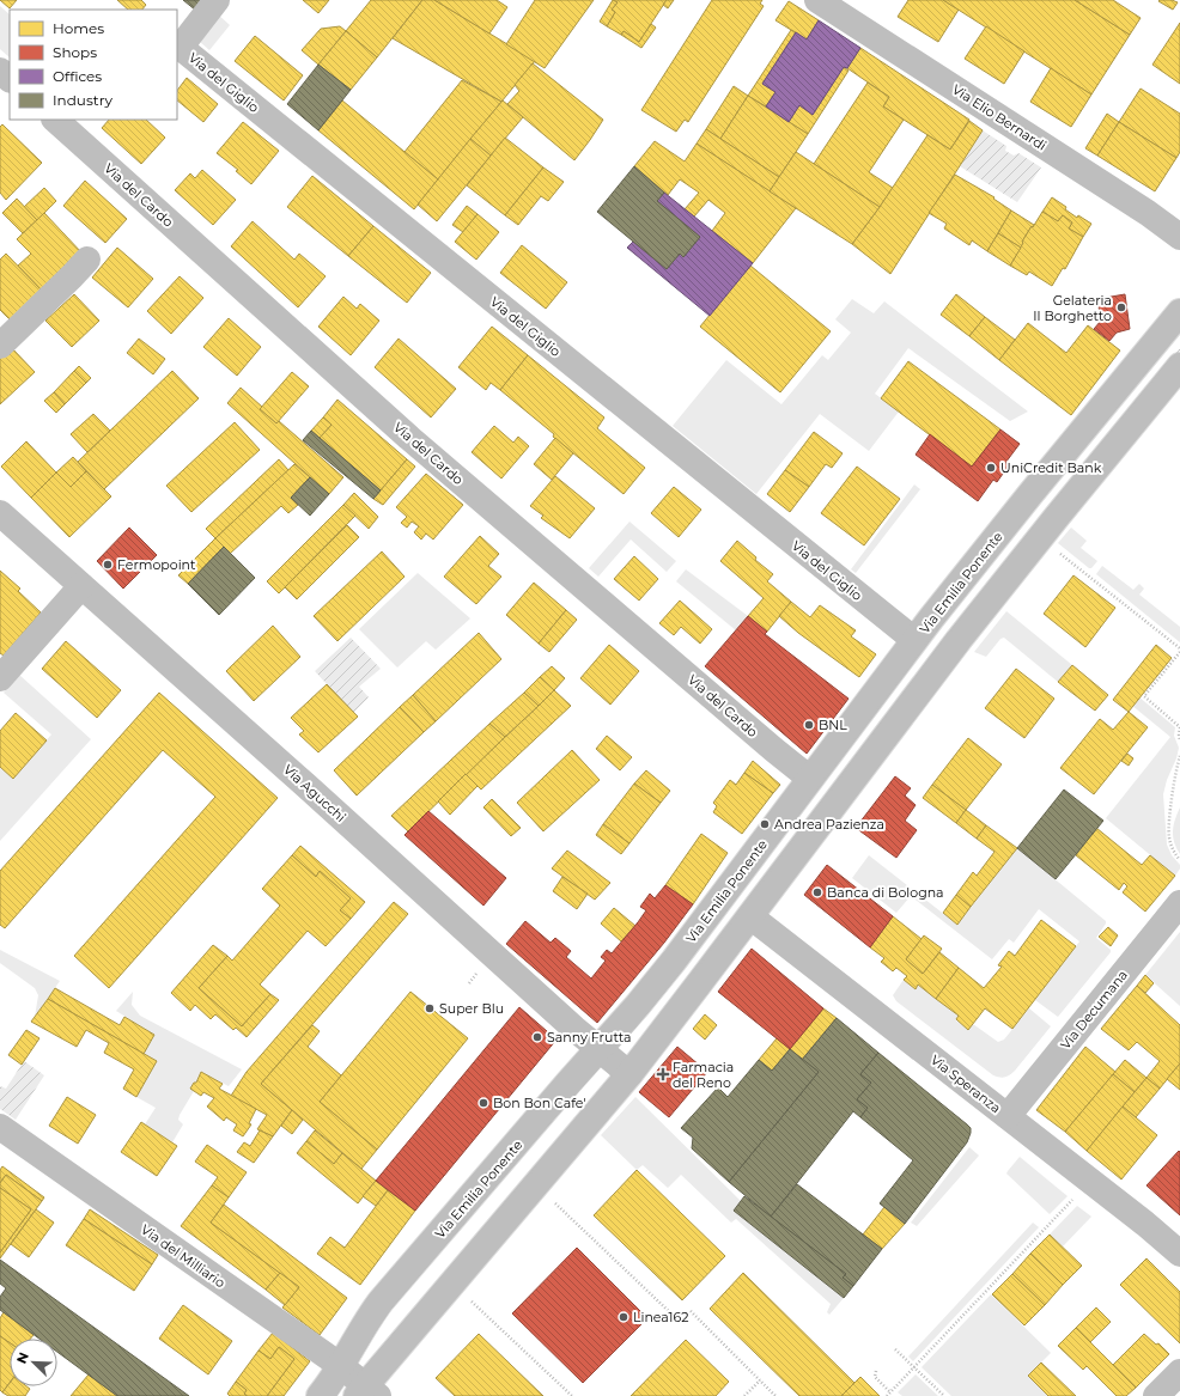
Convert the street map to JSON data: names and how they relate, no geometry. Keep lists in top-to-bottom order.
{
  "streets": {
    "street": [
      "Via del Giglio",
      "Via Elio Bernardi",
      "Via del Cardo",
      "Via Emilia Ponente",
      "Via Agucchi",
      "Via Decumana",
      "Via Speranza",
      "Via del Milliario"
    ]
  },
  "crossings": [
    ["Via del Giglio", "Via Emilia Ponente"],
    ["Via del Cardo", "Via Emilia Ponente"],
    ["Via Emilia Ponente", "Via Agucchi"],
    ["Via Emilia Ponente", "Via del Milliario"],
    ["Via Decumana", "Via Speranza"]
  ],
  "places": {
    "other": [
      "Gelateria Il Borghetto",
      "UniCredit Bank",
      "Fermopoint",
      "BNL",
      "Andrea Pazienza",
      "Banca di Bologna",
      "Super Blu",
      "Sanny Frutta",
      "Bon Bon Cafe'",
      "Linea162"
    ],
    "health": ["Farmacia del Reno"]
  },
  "legend": [
    "Homes",
    "Shops",
    "Offices",
    "Industry"
  ],
  "north": "top left"
}
